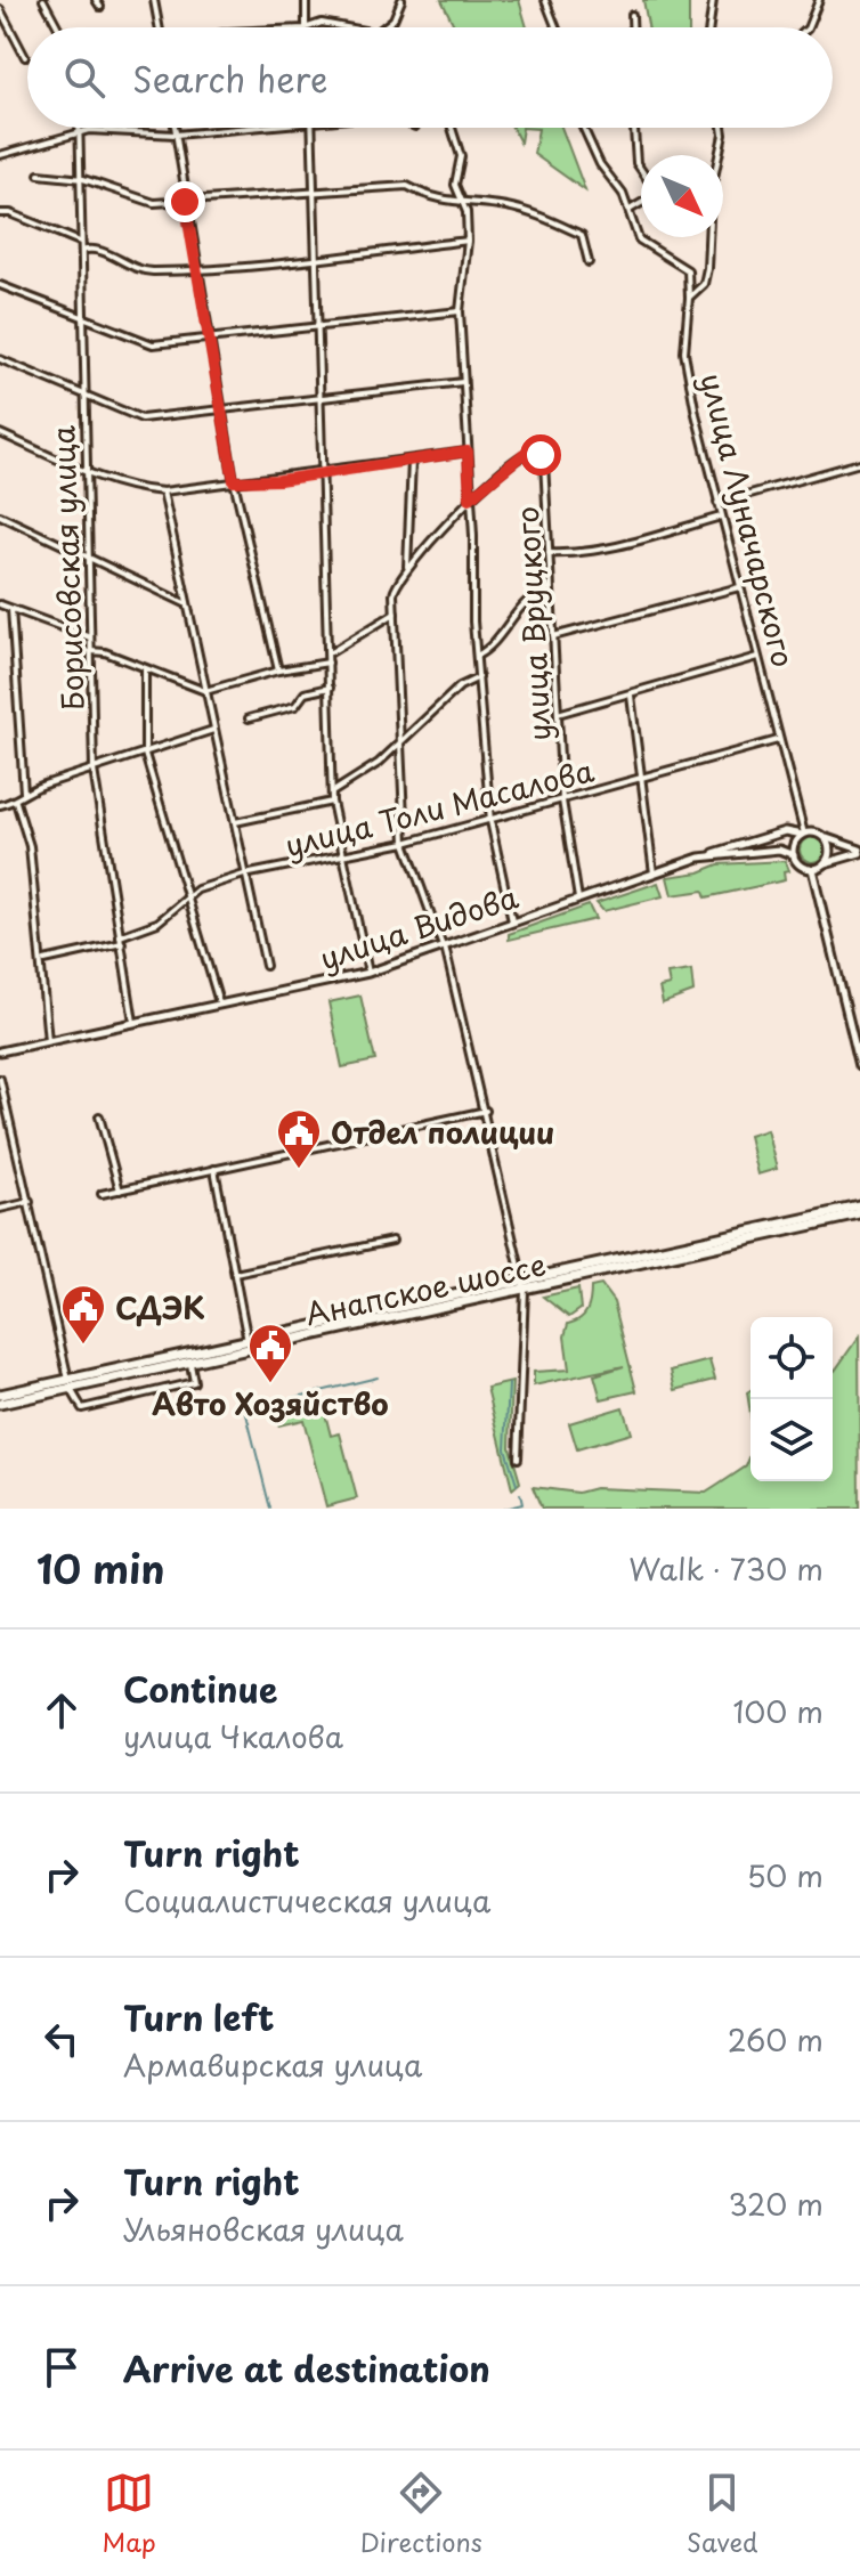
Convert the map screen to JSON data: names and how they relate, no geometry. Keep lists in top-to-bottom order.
{
  "streets": {
    "highway": ["Анапское шоссе"],
    "street": [
      "улица Луначарского",
      "Борисовская улица",
      "улица Вруцкого",
      "улица Толи Масалова",
      "улица Видова"
    ]
  },
  "crossings": [
    ["улица Луначарского", "улица Толи Масалова"],
    ["улица Луначарского", "улица Видова"],
    ["Борисовская улица", "улица Толи Масалова"],
    ["Борисовская улица", "улица Видова"],
    ["улица Вруцкого", "улица Толи Масалова"],
    ["улица Вруцкого", "улица Видова"]
  ],
  "places": {
    "public building": ["Отдел полиции", "СДЭК", "Авто Хозяйство"]
  },
  "north": "bottom right",
  "page": {
    "search": "Search here",
    "heading": ["10 min", "Walk · 730 m"],
    "list": [
      ["Continue", "улица Чкалова", "100 m"],
      ["Turn right", "Социалистическая улица", "50 m"],
      ["Turn left", "Армавирская улица", "260 m"],
      ["Turn right", "Ульяновская улица", "320 m"],
      "Arrive at destination"
    ],
    "nav": ["Map", "Directions", "Saved"]
  }
}
